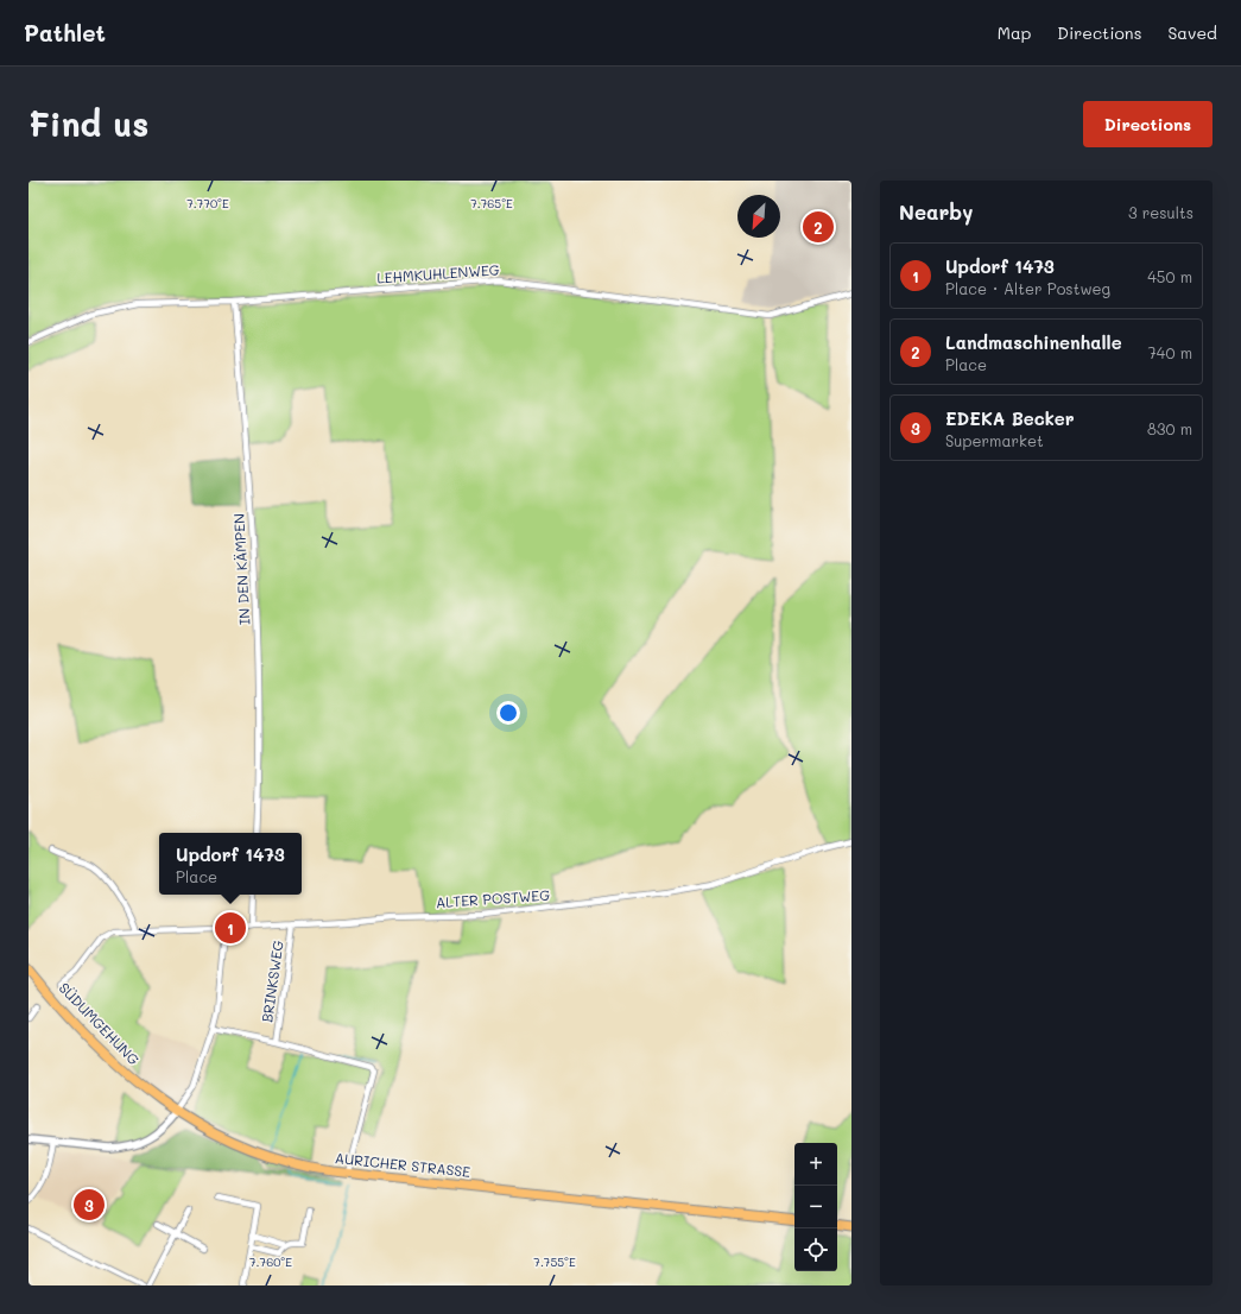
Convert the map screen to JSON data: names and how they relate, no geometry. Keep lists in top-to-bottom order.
{
  "streets": {
    "main road": ["SÜDUMGEHUNG", "AURICHER STRASSE"],
    "street": [
      "LEHMKUHLENWEG",
      "IN DEN KÄMPEN",
      "ALTER POSTWEG",
      "BRINKSWEG"
    ]
  },
  "crossings": [
    ["LEHMKUHLENWEG", "IN DEN KÄMPEN"],
    ["ALTER POSTWEG", "BRINKSWEG"],
    ["BRINKSWEG", "AURICHER STRASSE"],
    ["SÜDUMGEHUNG", "AURICHER STRASSE"]
  ],
  "north": "bottom left",
  "page": {
    "header": "Pathlet",
    "nav": ["Map", "Directions", "Saved"],
    "buttons": "Directions",
    "title": "Find us",
    "heading": ["Nearby", "3 results"],
    "pins": ["2", "1", "3"],
    "list": [
      {
        "mark": "1",
        "name": "Updorf 1473",
        "note": "Place · Alter Postweg",
        "value": "450 m"
      },
      {
        "mark": "2",
        "name": "Landmaschinenhalle",
        "note": "Place",
        "value": "740 m"
      },
      {
        "mark": "3",
        "name": "EDEKA Becker",
        "note": "Supermarket",
        "value": "830 m"
      }
    ],
    "popup": ["Updorf 1473", "Place"],
    "map_buttons": ["+", "−"]
  },
  "coordinates": [
    "7.770°E",
    "7.765°E",
    "7.760°E",
    "7.755°E"
  ]
}
